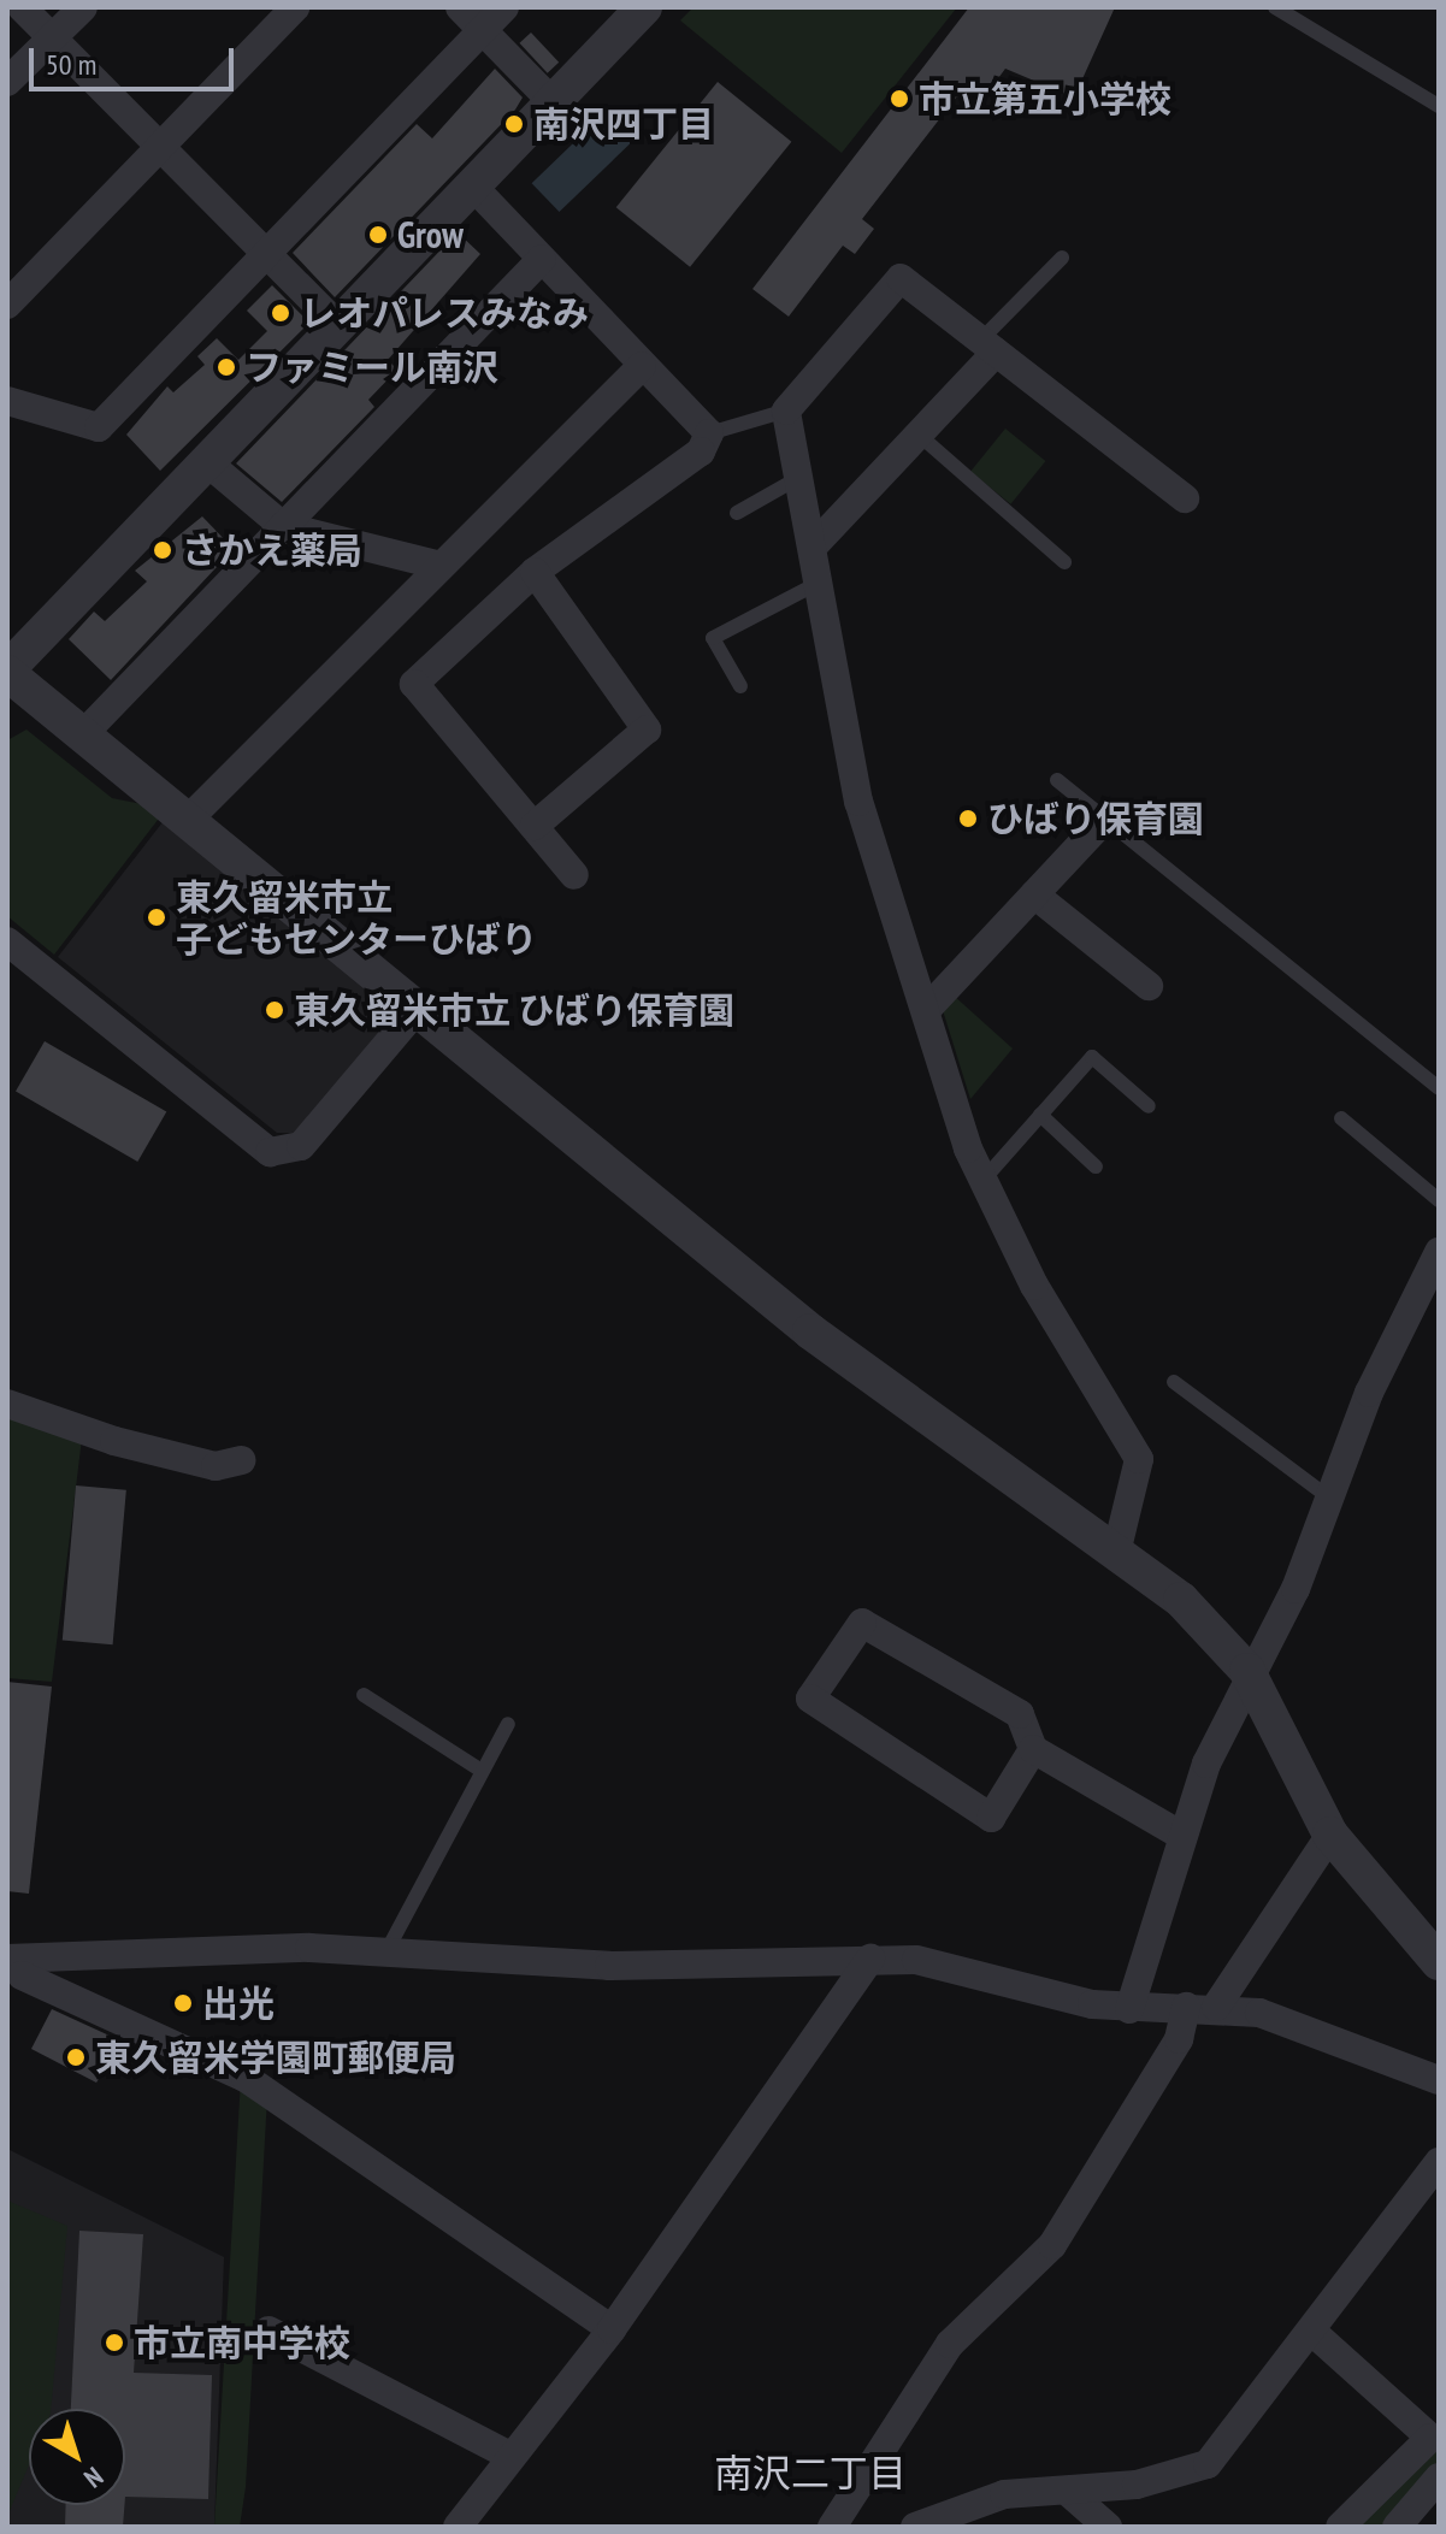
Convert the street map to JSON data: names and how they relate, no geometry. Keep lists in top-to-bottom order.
{
  "districts": ["南沢二丁目"],
  "places": [
    "市立第五小学校",
    "南沢四丁目",
    "Grow",
    "レオパレスみなみ",
    "ファミール南沢",
    "さかえ薬局",
    "ひばり保育園",
    "東久留米市立 子どもセンターひばり",
    "東久留米市立 ひばり保育園",
    "出光",
    "東久留米学園町郵便局",
    "市立南中学校"
  ],
  "scale_bar": "50 m",
  "north": "bottom right"
}
